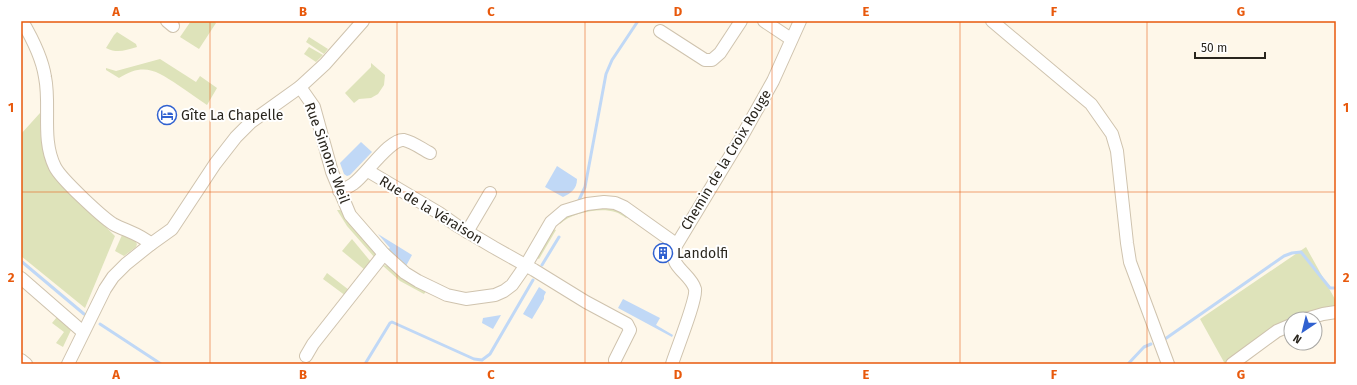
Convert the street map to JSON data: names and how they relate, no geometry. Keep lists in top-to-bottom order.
{
  "streets": {
    "street": ["Rue Simone Weil", "Chemin de la Croix Rouge", "Rue de la Véraison"]
  },
  "crossings": [
    ["Rue Simone Weil", "Chemin de la Croix Rouge"],
    ["Rue Simone Weil", "Rue de la Véraison"]
  ],
  "places": {
    "hotel": ["Gîte La Chapelle"],
    "building": ["Landolfi"]
  },
  "scale_bar": "50 m",
  "north": "bottom left",
  "grid": {
    "columns": [
      "A",
      "B",
      "C",
      "D",
      "E",
      "F",
      "G"
    ],
    "rows": ["1", "2"]
  }
}
